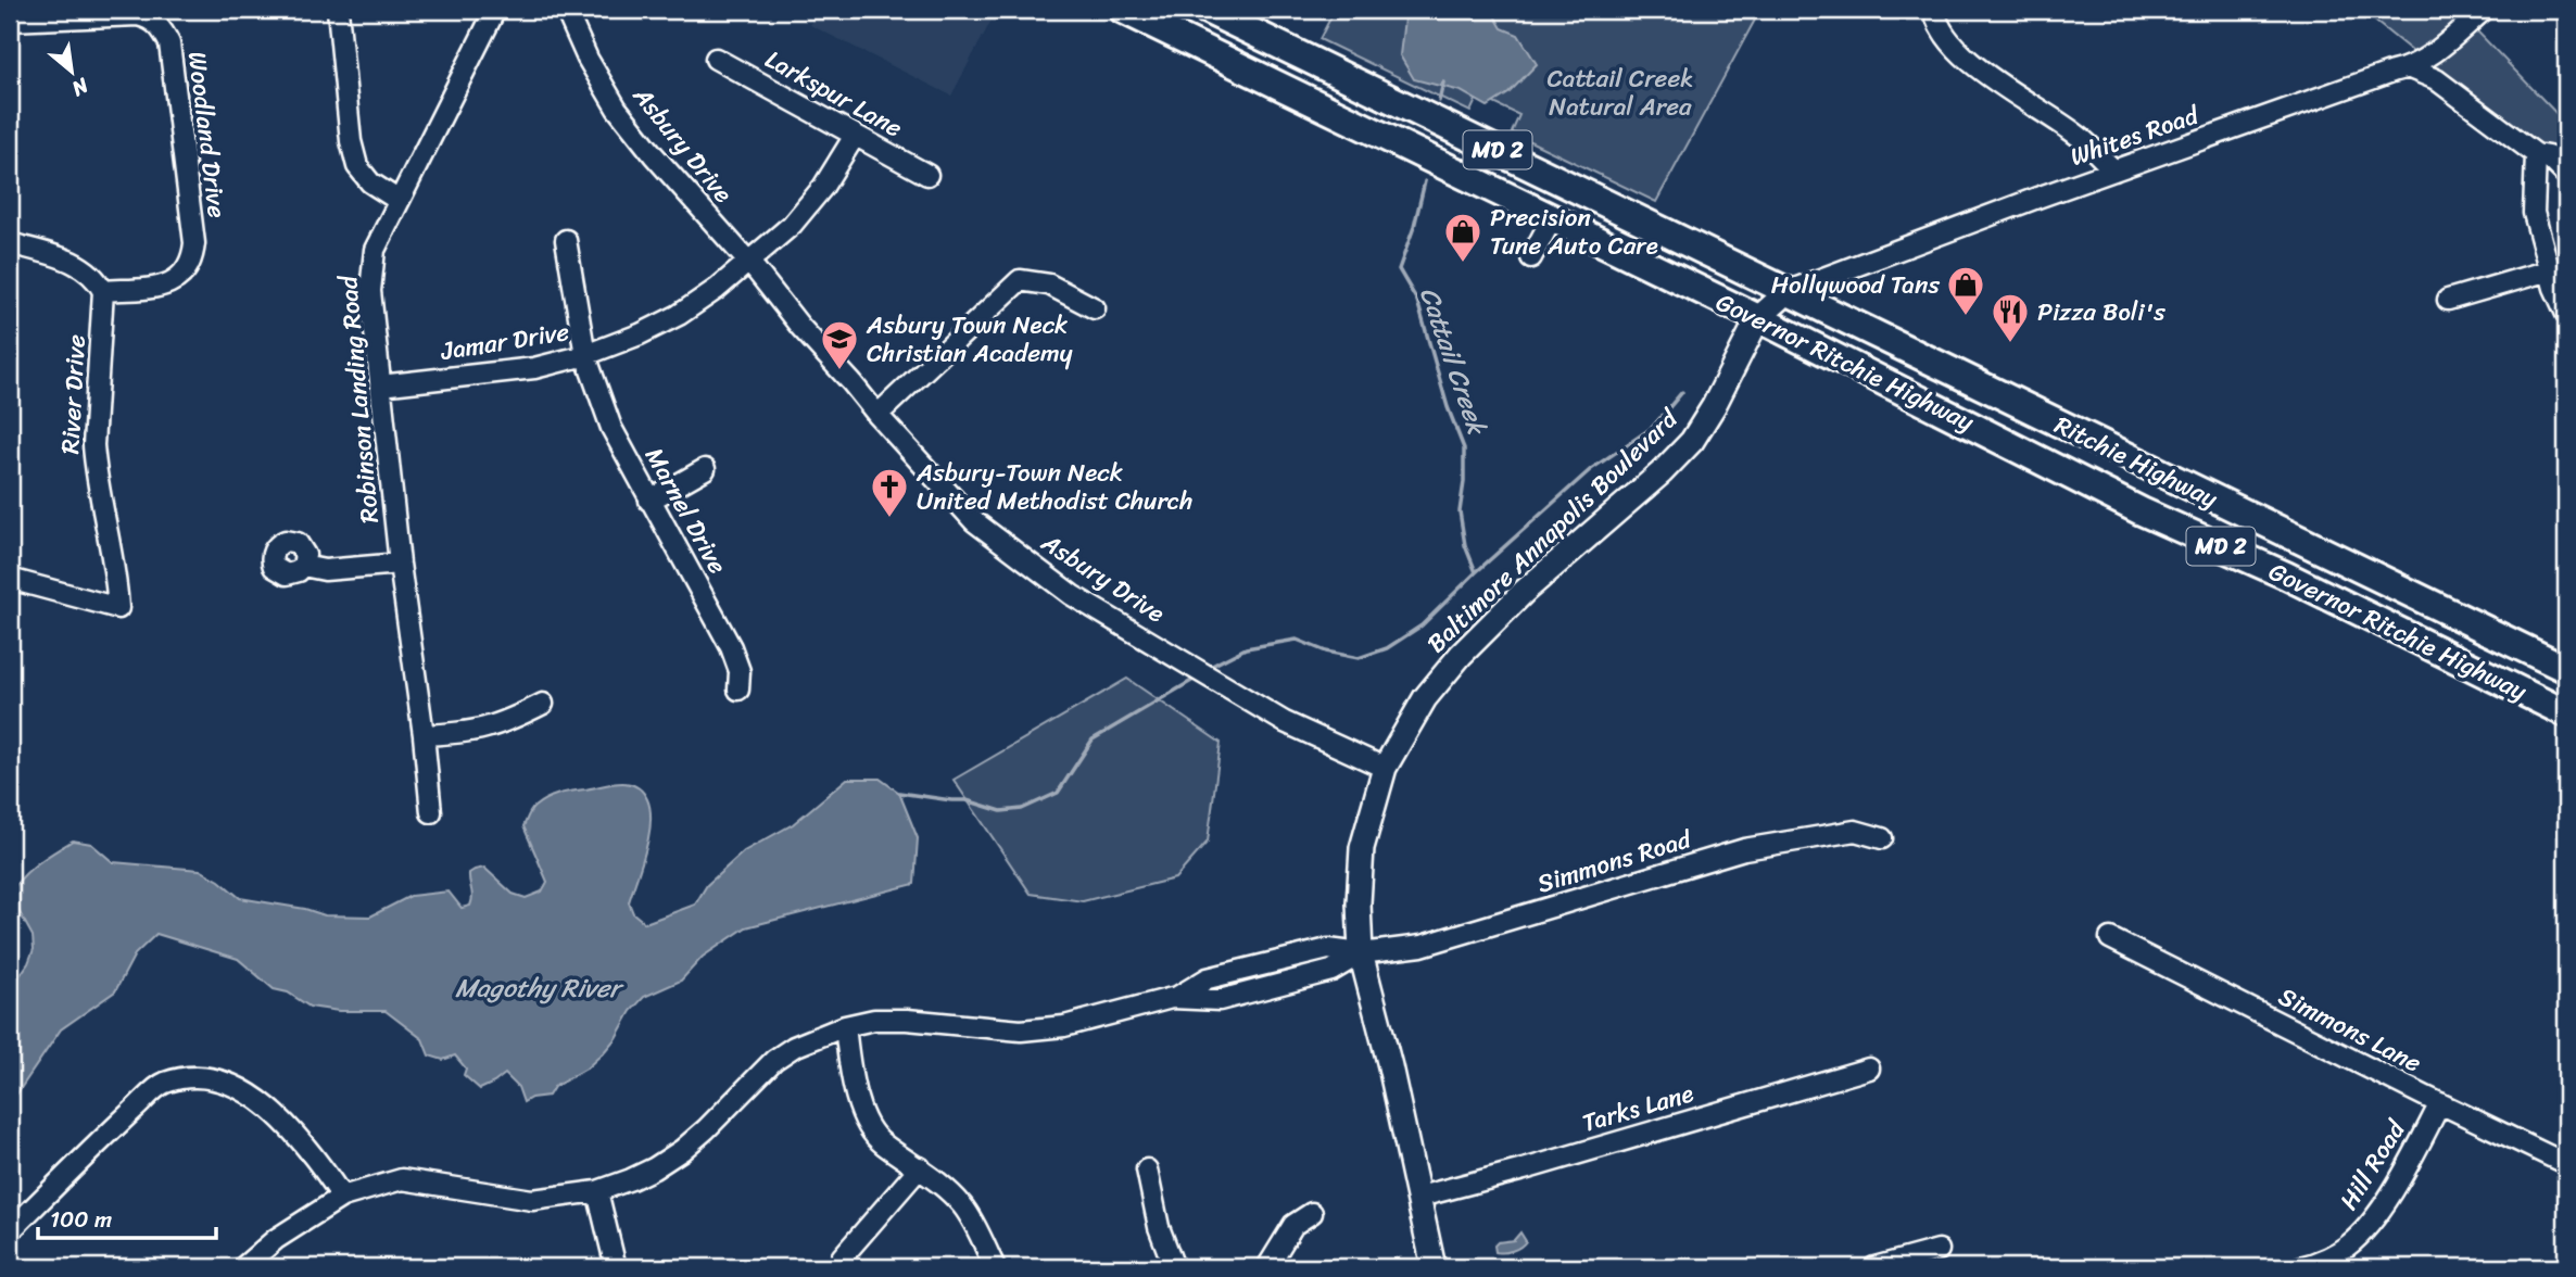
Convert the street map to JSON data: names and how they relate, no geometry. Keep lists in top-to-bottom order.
{
  "streets": {
    "highway": ["MD 2", "Governor Ritchie Highway", "Ritchie Highway"],
    "main road": ["Baltimore Annapolis Boulevard"],
    "street": [
      "Larkspur Lane",
      "Woodland Drive",
      "Whites Road",
      "Asbury Drive",
      "Jamar Drive",
      "River Drive",
      "Robinson Landing Road",
      "Marnel Drive",
      "Simmons Road",
      "Simmons Lane",
      "Tarks Lane",
      "Hill Road"
    ]
  },
  "crossings": [
    ["Larkspur Lane", "Jamar Drive"],
    ["Woodland Drive", "River Drive"],
    ["Whites Road", "Governor Ritchie Highway"],
    ["Whites Road", "Ritchie Highway"],
    ["Whites Road", "Baltimore Annapolis Boulevard"],
    ["Asbury Drive", "Jamar Drive"],
    ["Asbury Drive", "Baltimore Annapolis Boulevard"],
    ["Jamar Drive", "Robinson Landing Road"],
    ["Jamar Drive", "Marnel Drive"],
    ["Governor Ritchie Highway", "Ritchie Highway"],
    ["Governor Ritchie Highway", "Baltimore Annapolis Boulevard"],
    ["Ritchie Highway", "Baltimore Annapolis Boulevard"],
    ["Baltimore Annapolis Boulevard", "Simmons Road"],
    ["Baltimore Annapolis Boulevard", "Tarks Lane"],
    ["Simmons Lane", "Hill Road"]
  ],
  "water": ["Cattail Creek", "Magothy River"],
  "parks": ["Cattail Creek Natural Area"],
  "places": {
    "shop": ["Precision Tune Auto Care", "Hollywood Tans"],
    "restaurant": ["Pizza Boli's"],
    "school or university": ["Asbury Town Neck Christian Academy"],
    "church": ["Asbury-Town Neck United Methodist Church"]
  },
  "scale_bar": "100 m",
  "north": "bottom right"
}
